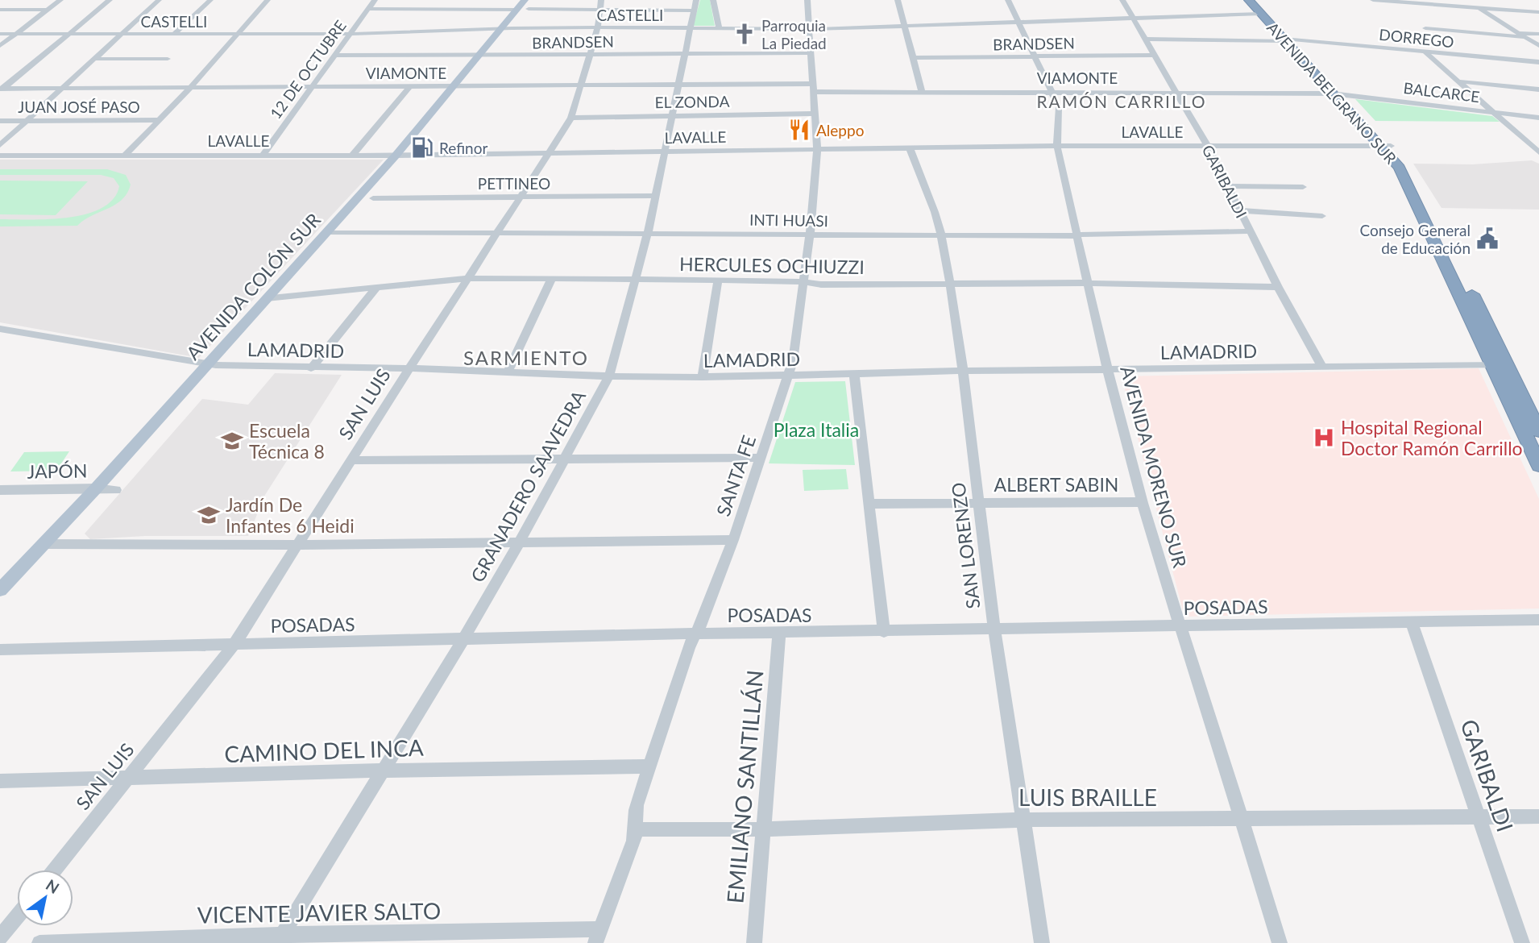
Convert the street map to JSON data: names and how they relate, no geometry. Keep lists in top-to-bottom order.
{
  "streets": {
    "highway": ["AVENIDA BELGRANO SUR"],
    "main road": ["AVENIDA COLÓN SUR"],
    "street": [
      "CASTELLI",
      "DORREGO",
      "BRANDSEN",
      "12 DE OCTUBRE",
      "VIAMONTE",
      "BALCARCE",
      "EL ZONDA",
      "JUAN JOSÉ PASO",
      "LAVALLE",
      "GARIBALDI",
      "PETTINEO",
      "INTI HUASI",
      "HERCULES OCHIUZZI",
      "LAMADRID",
      "SAN LUIS",
      "AVENIDA MORENO SUR",
      "JAPÓN",
      "SANTA FE",
      "ALBERT SABIN",
      "GRANADERO SAAVEDRA",
      "SAN LORENZO",
      "POSADAS",
      "CAMINO DEL INCA",
      "EMILIANO SANTILLÁN",
      "LUIS BRAILLE",
      "VICENTE JAVIER SALTO"
    ]
  },
  "crossings": [
    ["CASTELLI", "12 DE OCTUBRE"],
    ["CASTELLI", "AVENIDA BELGRANO SUR"],
    ["CASTELLI", "GARIBALDI"],
    ["CASTELLI", "AVENIDA COLÓN SUR"],
    ["CASTELLI", "SAN LUIS"],
    ["CASTELLI", "AVENIDA MORENO SUR"],
    ["CASTELLI", "SANTA FE"],
    ["CASTELLI", "GRANADERO SAAVEDRA"],
    ["DORREGO", "AVENIDA BELGRANO SUR"],
    ["BRANDSEN", "12 DE OCTUBRE"],
    ["BRANDSEN", "GARIBALDI"],
    ["BRANDSEN", "AVENIDA COLÓN SUR"],
    ["BRANDSEN", "SAN LUIS"],
    ["BRANDSEN", "AVENIDA MORENO SUR"],
    ["BRANDSEN", "SANTA FE"],
    ["BRANDSEN", "GRANADERO SAAVEDRA"],
    ["12 DE OCTUBRE", "VIAMONTE"],
    ["12 DE OCTUBRE", "LAVALLE"],
    ["VIAMONTE", "BALCARCE"],
    ["VIAMONTE", "AVENIDA BELGRANO SUR"],
    ["VIAMONTE", "GARIBALDI"],
    ["VIAMONTE", "AVENIDA COLÓN SUR"],
    ["VIAMONTE", "SAN LUIS"],
    ["VIAMONTE", "AVENIDA MORENO SUR"],
    ["VIAMONTE", "SANTA FE"],
    ["VIAMONTE", "GRANADERO SAAVEDRA"],
    ["BALCARCE", "AVENIDA BELGRANO SUR"],
    ["AVENIDA BELGRANO SUR", "LAVALLE"],
    ["AVENIDA BELGRANO SUR", "LAMADRID"],
    ["EL ZONDA", "SAN LUIS"],
    ["EL ZONDA", "SANTA FE"],
    ["EL ZONDA", "GRANADERO SAAVEDRA"],
    ["LAVALLE", "GARIBALDI"],
    ["LAVALLE", "AVENIDA COLÓN SUR"],
    ["LAVALLE", "SAN LUIS"],
    ["LAVALLE", "AVENIDA MORENO SUR"],
    ["LAVALLE", "SANTA FE"],
    ["LAVALLE", "GRANADERO SAAVEDRA"],
    ["LAVALLE", "SAN LORENZO"],
    ["GARIBALDI", "INTI HUASI"],
    ["GARIBALDI", "HERCULES OCHIUZZI"],
    ["GARIBALDI", "LAMADRID"],
    ["GARIBALDI", "POSADAS"],
    ["GARIBALDI", "LUIS BRAILLE"],
    ["PETTINEO", "SAN LUIS"],
    ["PETTINEO", "GRANADERO SAAVEDRA"],
    ["INTI HUASI", "AVENIDA COLÓN SUR"],
    ["INTI HUASI", "SAN LUIS"],
    ["INTI HUASI", "AVENIDA MORENO SUR"],
    ["INTI HUASI", "SANTA FE"],
    ["INTI HUASI", "GRANADERO SAAVEDRA"],
    ["INTI HUASI", "SAN LORENZO"],
    ["HERCULES OCHIUZZI", "AVENIDA COLÓN SUR"],
    ["HERCULES OCHIUZZI", "SAN LUIS"],
    ["HERCULES OCHIUZZI", "AVENIDA MORENO SUR"],
    ["HERCULES OCHIUZZI", "SANTA FE"],
    ["HERCULES OCHIUZZI", "GRANADERO SAAVEDRA"],
    ["HERCULES OCHIUZZI", "SAN LORENZO"],
    ["AVENIDA COLÓN SUR", "LAMADRID"],
    ["AVENIDA COLÓN SUR", "JAPÓN"],
    ["LAMADRID", "SAN LUIS"],
    ["LAMADRID", "AVENIDA MORENO SUR"],
    ["LAMADRID", "SANTA FE"],
    ["LAMADRID", "GRANADERO SAAVEDRA"],
    ["LAMADRID", "SAN LORENZO"],
    ["SAN LUIS", "POSADAS"],
    ["SAN LUIS", "CAMINO DEL INCA"],
    ["AVENIDA MORENO SUR", "ALBERT SABIN"],
    ["AVENIDA MORENO SUR", "POSADAS"],
    ["AVENIDA MORENO SUR", "LUIS BRAILLE"],
    ["SANTA FE", "POSADAS"],
    ["SANTA FE", "CAMINO DEL INCA"],
    ["SANTA FE", "LUIS BRAILLE"],
    ["SANTA FE", "VICENTE JAVIER SALTO"],
    ["ALBERT SABIN", "SAN LORENZO"],
    ["GRANADERO SAAVEDRA", "POSADAS"],
    ["GRANADERO SAAVEDRA", "CAMINO DEL INCA"],
    ["GRANADERO SAAVEDRA", "VICENTE JAVIER SALTO"],
    ["SAN LORENZO", "POSADAS"],
    ["SAN LORENZO", "LUIS BRAILLE"],
    ["POSADAS", "EMILIANO SANTILLÁN"],
    ["EMILIANO SANTILLÁN", "LUIS BRAILLE"]
  ],
  "districts": ["RAMÓN CARRILLO", "SARMIENTO"],
  "parks": ["Plaza Italia"],
  "places": {
    "church": ["Parroquia La Piedad"],
    "restaurant": ["Aleppo"],
    "fuel station": ["Refinor"],
    "public building": ["Consejo General de Educación"],
    "hospital": ["Hospital Regional Doctor Ramón Carrillo"],
    "school or university": ["Escuela Técnica 8", "Jardín De Infantes 6 Heidi"]
  },
  "north": "top right"
}
